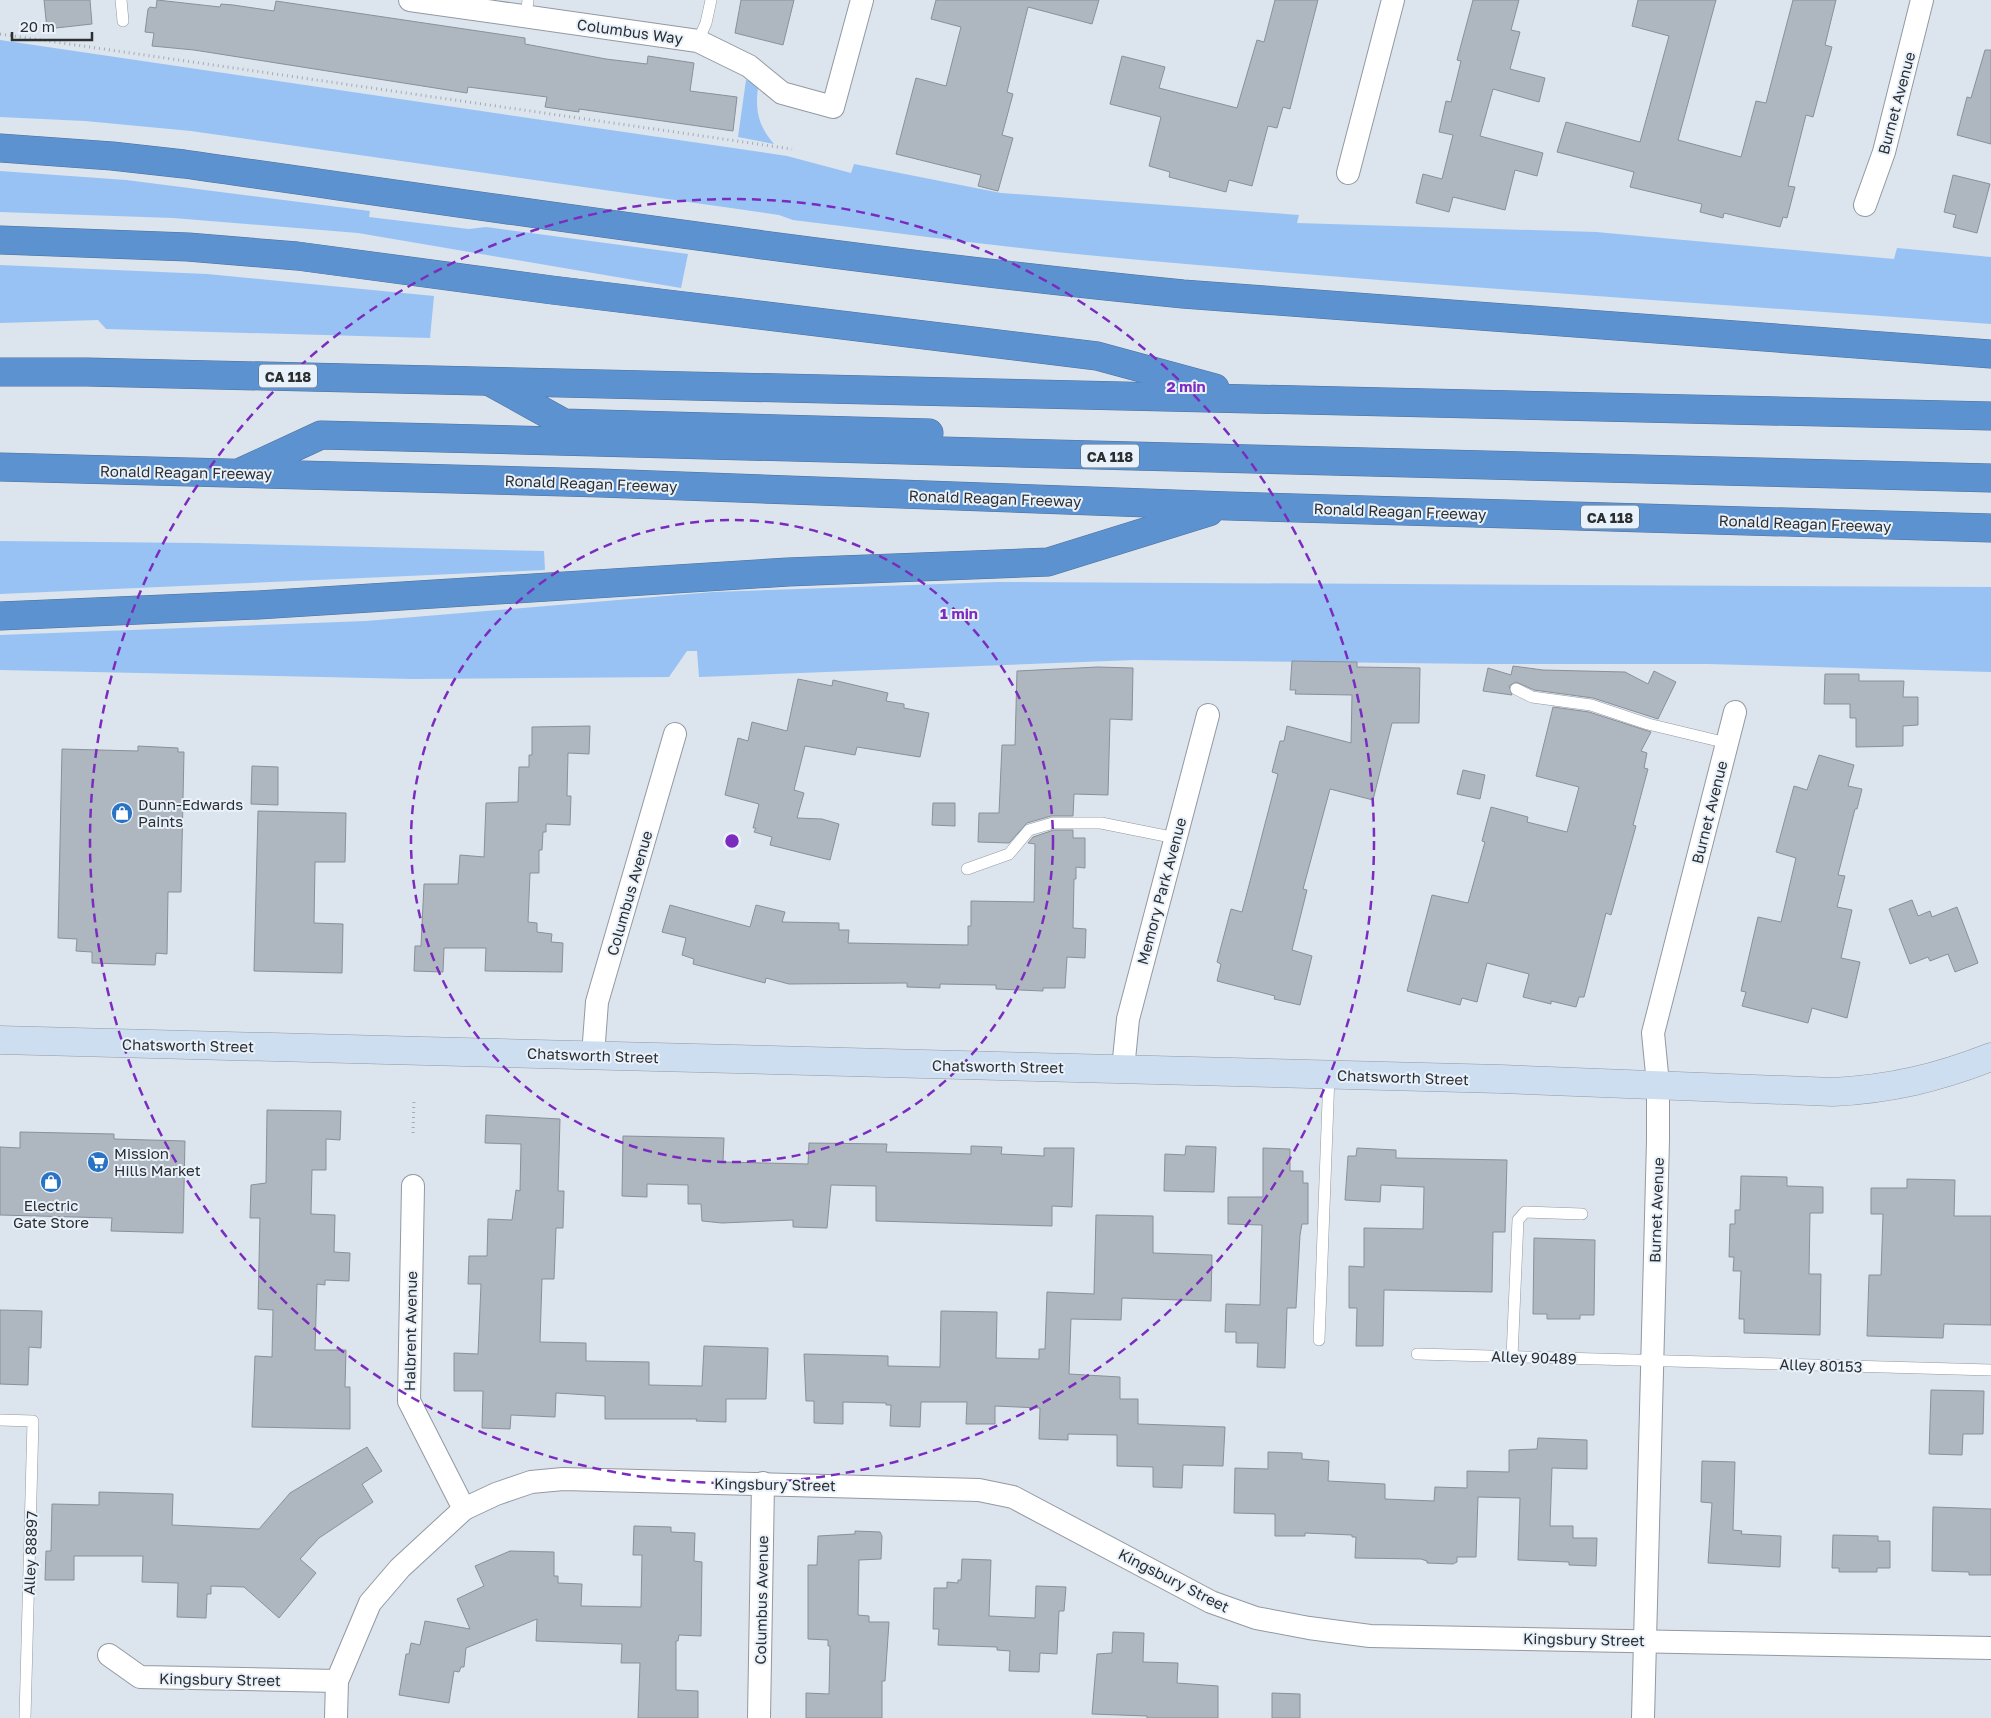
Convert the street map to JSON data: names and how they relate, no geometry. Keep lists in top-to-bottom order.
{
  "streets": {
    "highway": ["CA 118", "Ronald Reagan Freeway"],
    "main road": ["Chatsworth Street"],
    "street": [
      "Columbus Way",
      "Burnet Avenue",
      "Memory Park Avenue",
      "Columbus Avenue",
      "Halbrent Avenue",
      "Kingsbury Street"
    ],
    "lane": ["Alley 90489", "Alley 80153", "Alley 88897"]
  },
  "crossings": [
    ["Burnet Avenue", "Chatsworth Street"],
    ["Burnet Avenue", "Alley 90489"],
    ["Burnet Avenue", "Alley 80153"],
    ["Burnet Avenue", "Kingsbury Street"],
    ["CA 118", "Ronald Reagan Freeway"],
    ["Memory Park Avenue", "Chatsworth Street"],
    ["Columbus Avenue", "Chatsworth Street"],
    ["Columbus Avenue", "Kingsbury Street"],
    ["Halbrent Avenue", "Kingsbury Street"],
    ["Alley 90489", "Alley 80153"]
  ],
  "places": {
    "shop": ["Dunn-Edwards Paints", "Electric Gate Store"],
    "supermarket": ["Mission Hills Market"]
  },
  "scale_bar": "20 m",
  "rings": ["2 min", "1 min"]
}
